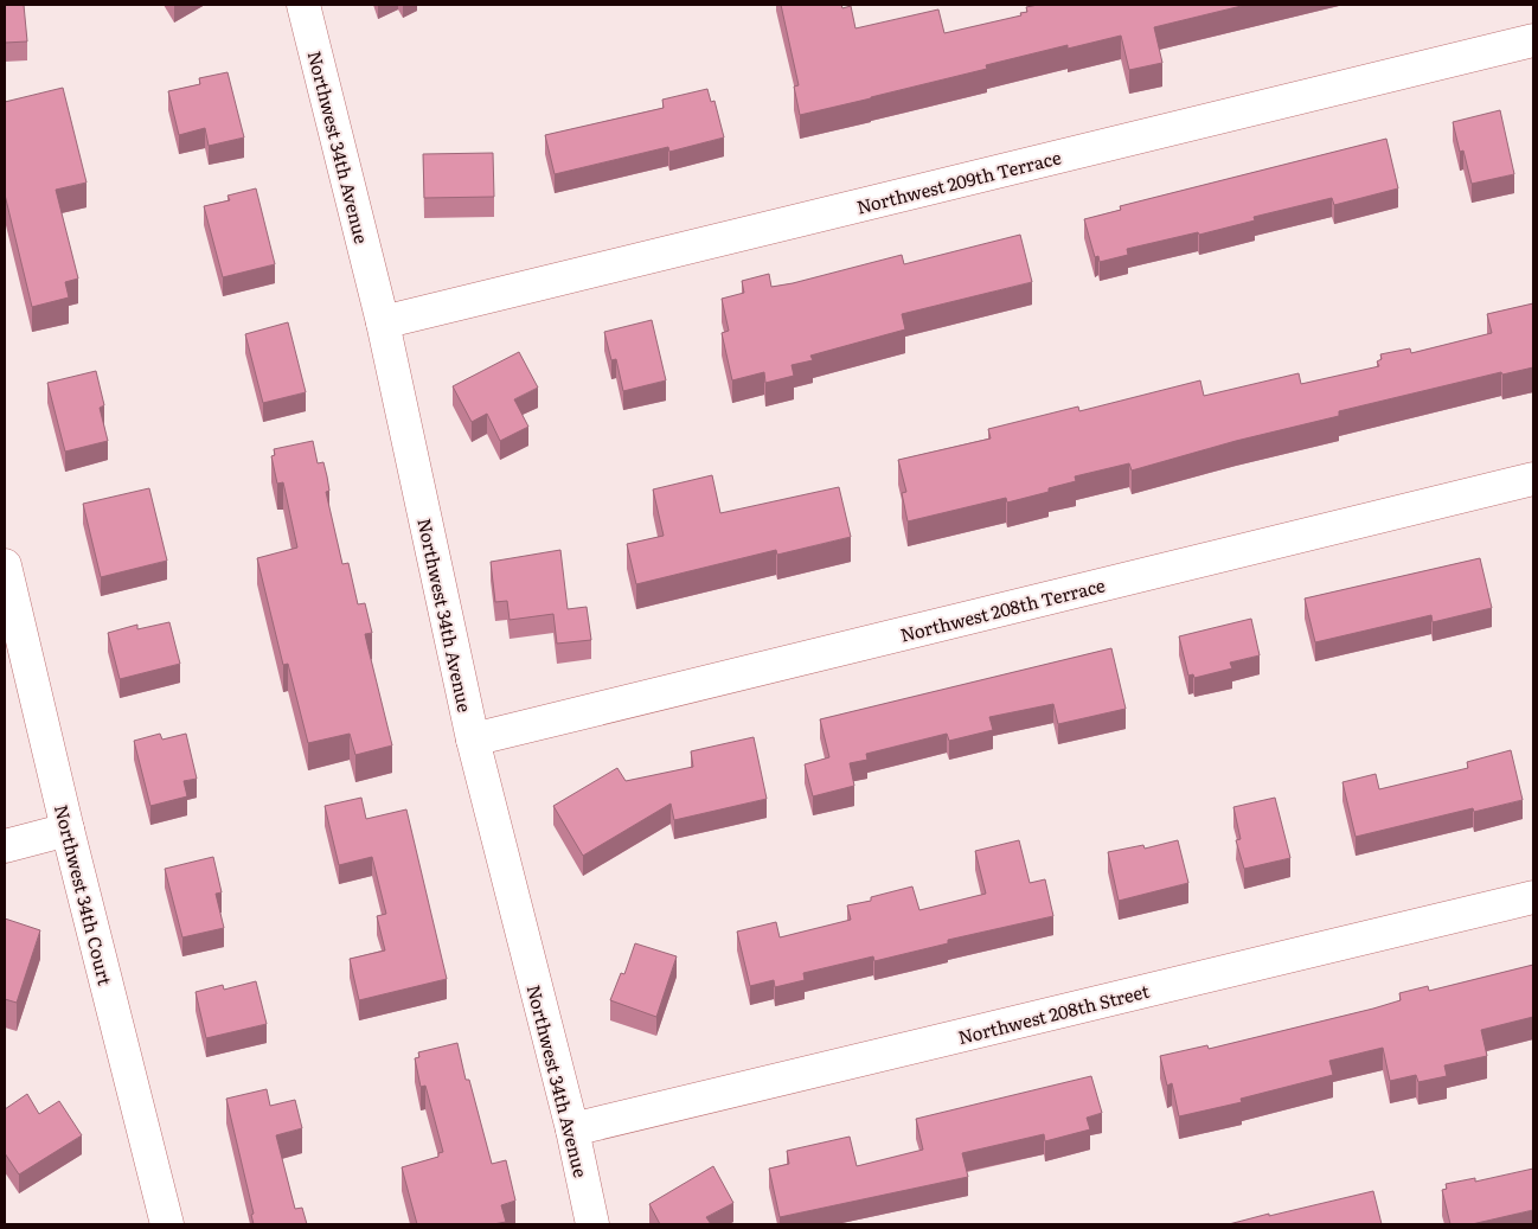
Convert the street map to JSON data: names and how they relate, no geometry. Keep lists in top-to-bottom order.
{
  "streets": {
    "street": [
      "Northwest 34th Avenue",
      "Northwest 209th Terrace",
      "Northwest 208th Terrace",
      "Northwest 34th Court",
      "Northwest 208th Street"
    ]
  },
  "crossings": [
    ["Northwest 34th Avenue", "Northwest 209th Terrace"],
    ["Northwest 34th Avenue", "Northwest 208th Terrace"],
    ["Northwest 34th Avenue", "Northwest 208th Street"]
  ]
}
